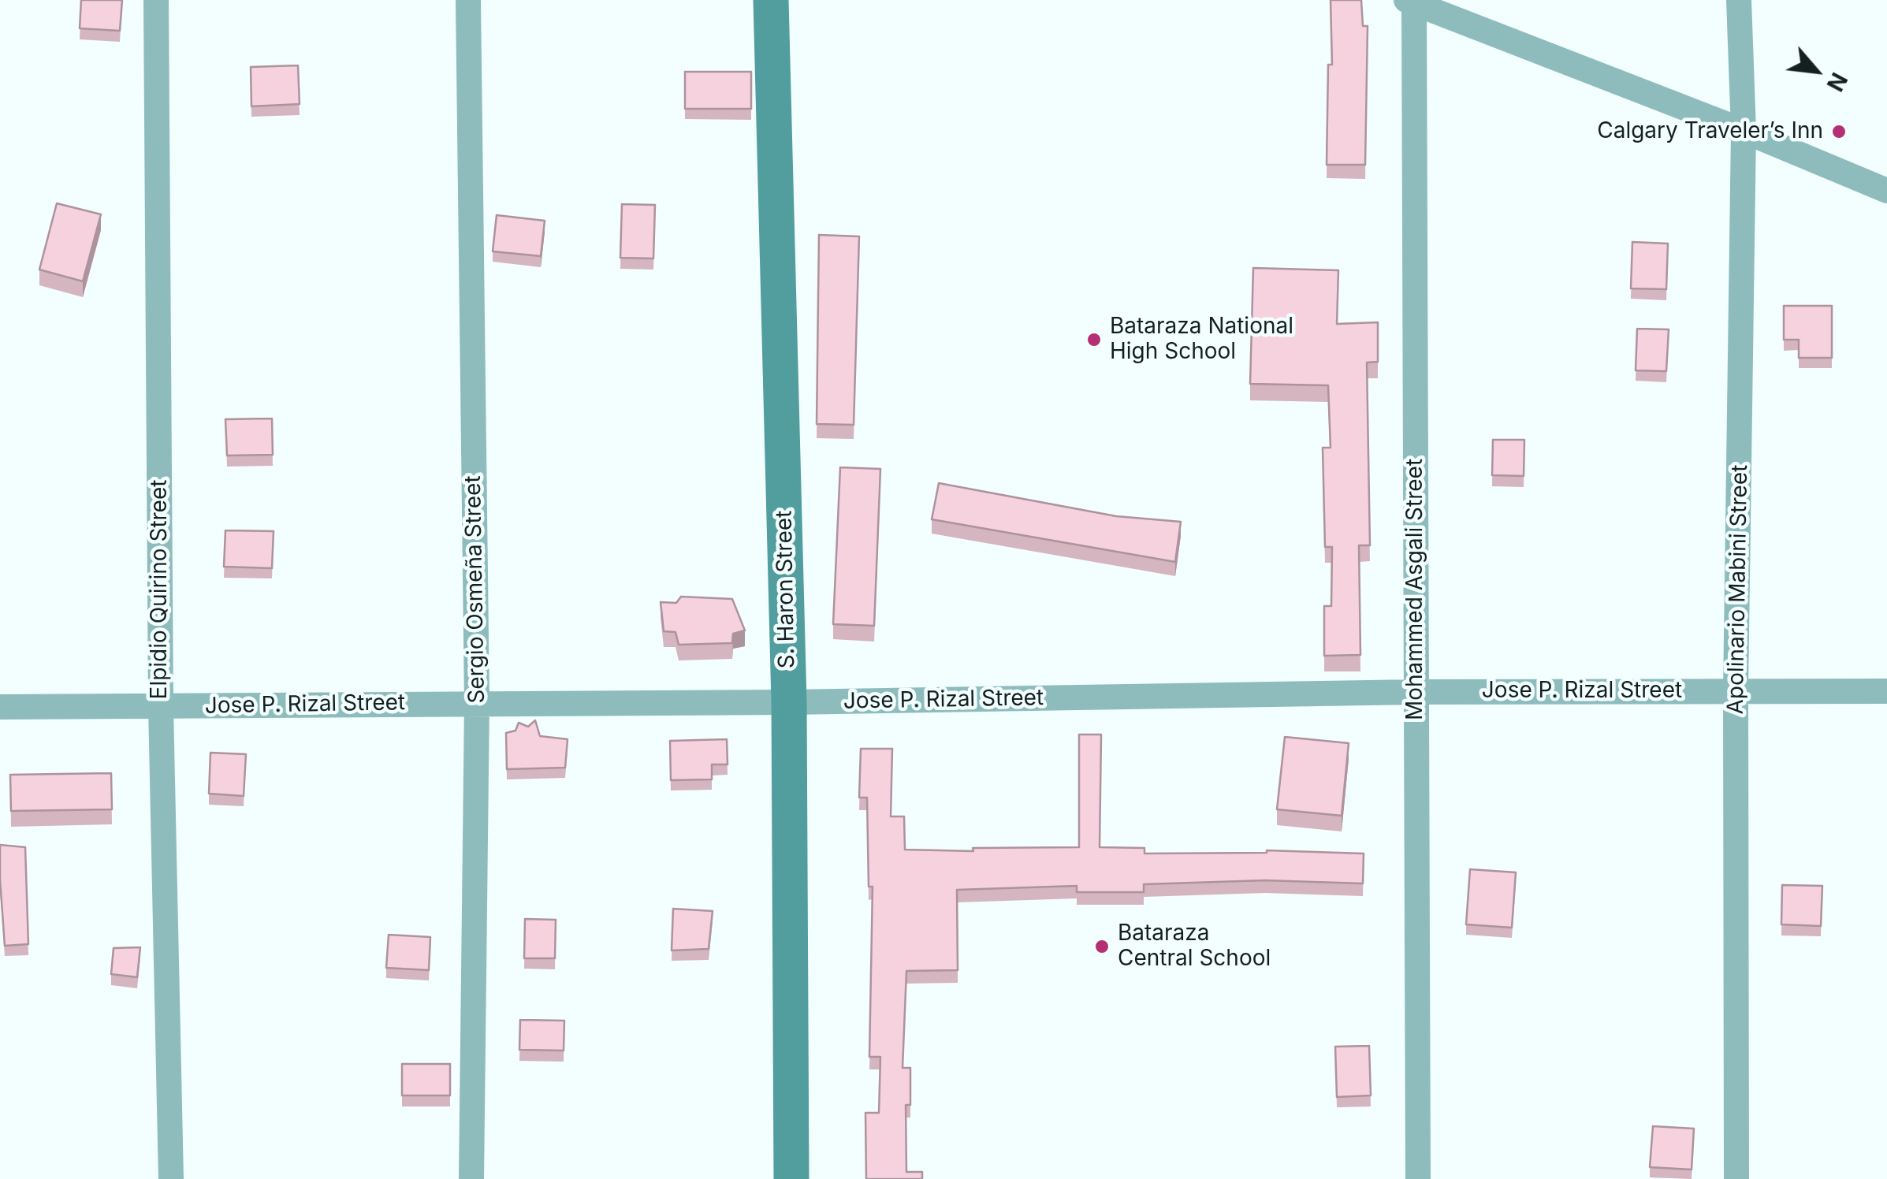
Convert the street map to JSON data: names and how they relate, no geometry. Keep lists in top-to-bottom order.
{
  "streets": {
    "street": [
      "Elpidio Quirino Street",
      "Sergio Osmeña Street",
      "S. Haron Street",
      "Mohammed Asgali Street",
      "Apolinario Mabini Street",
      "Jose P. Rizal Street"
    ]
  },
  "crossings": [
    ["Elpidio Quirino Street", "Jose P. Rizal Street"],
    ["Sergio Osmeña Street", "Jose P. Rizal Street"],
    ["S. Haron Street", "Jose P. Rizal Street"],
    ["Mohammed Asgali Street", "Jose P. Rizal Street"],
    ["Apolinario Mabini Street", "Jose P. Rizal Street"]
  ],
  "places": ["Calgary Traveler’s Inn", "Bataraza National High School", "Bataraza Central School"],
  "north": "bottom right"
}
